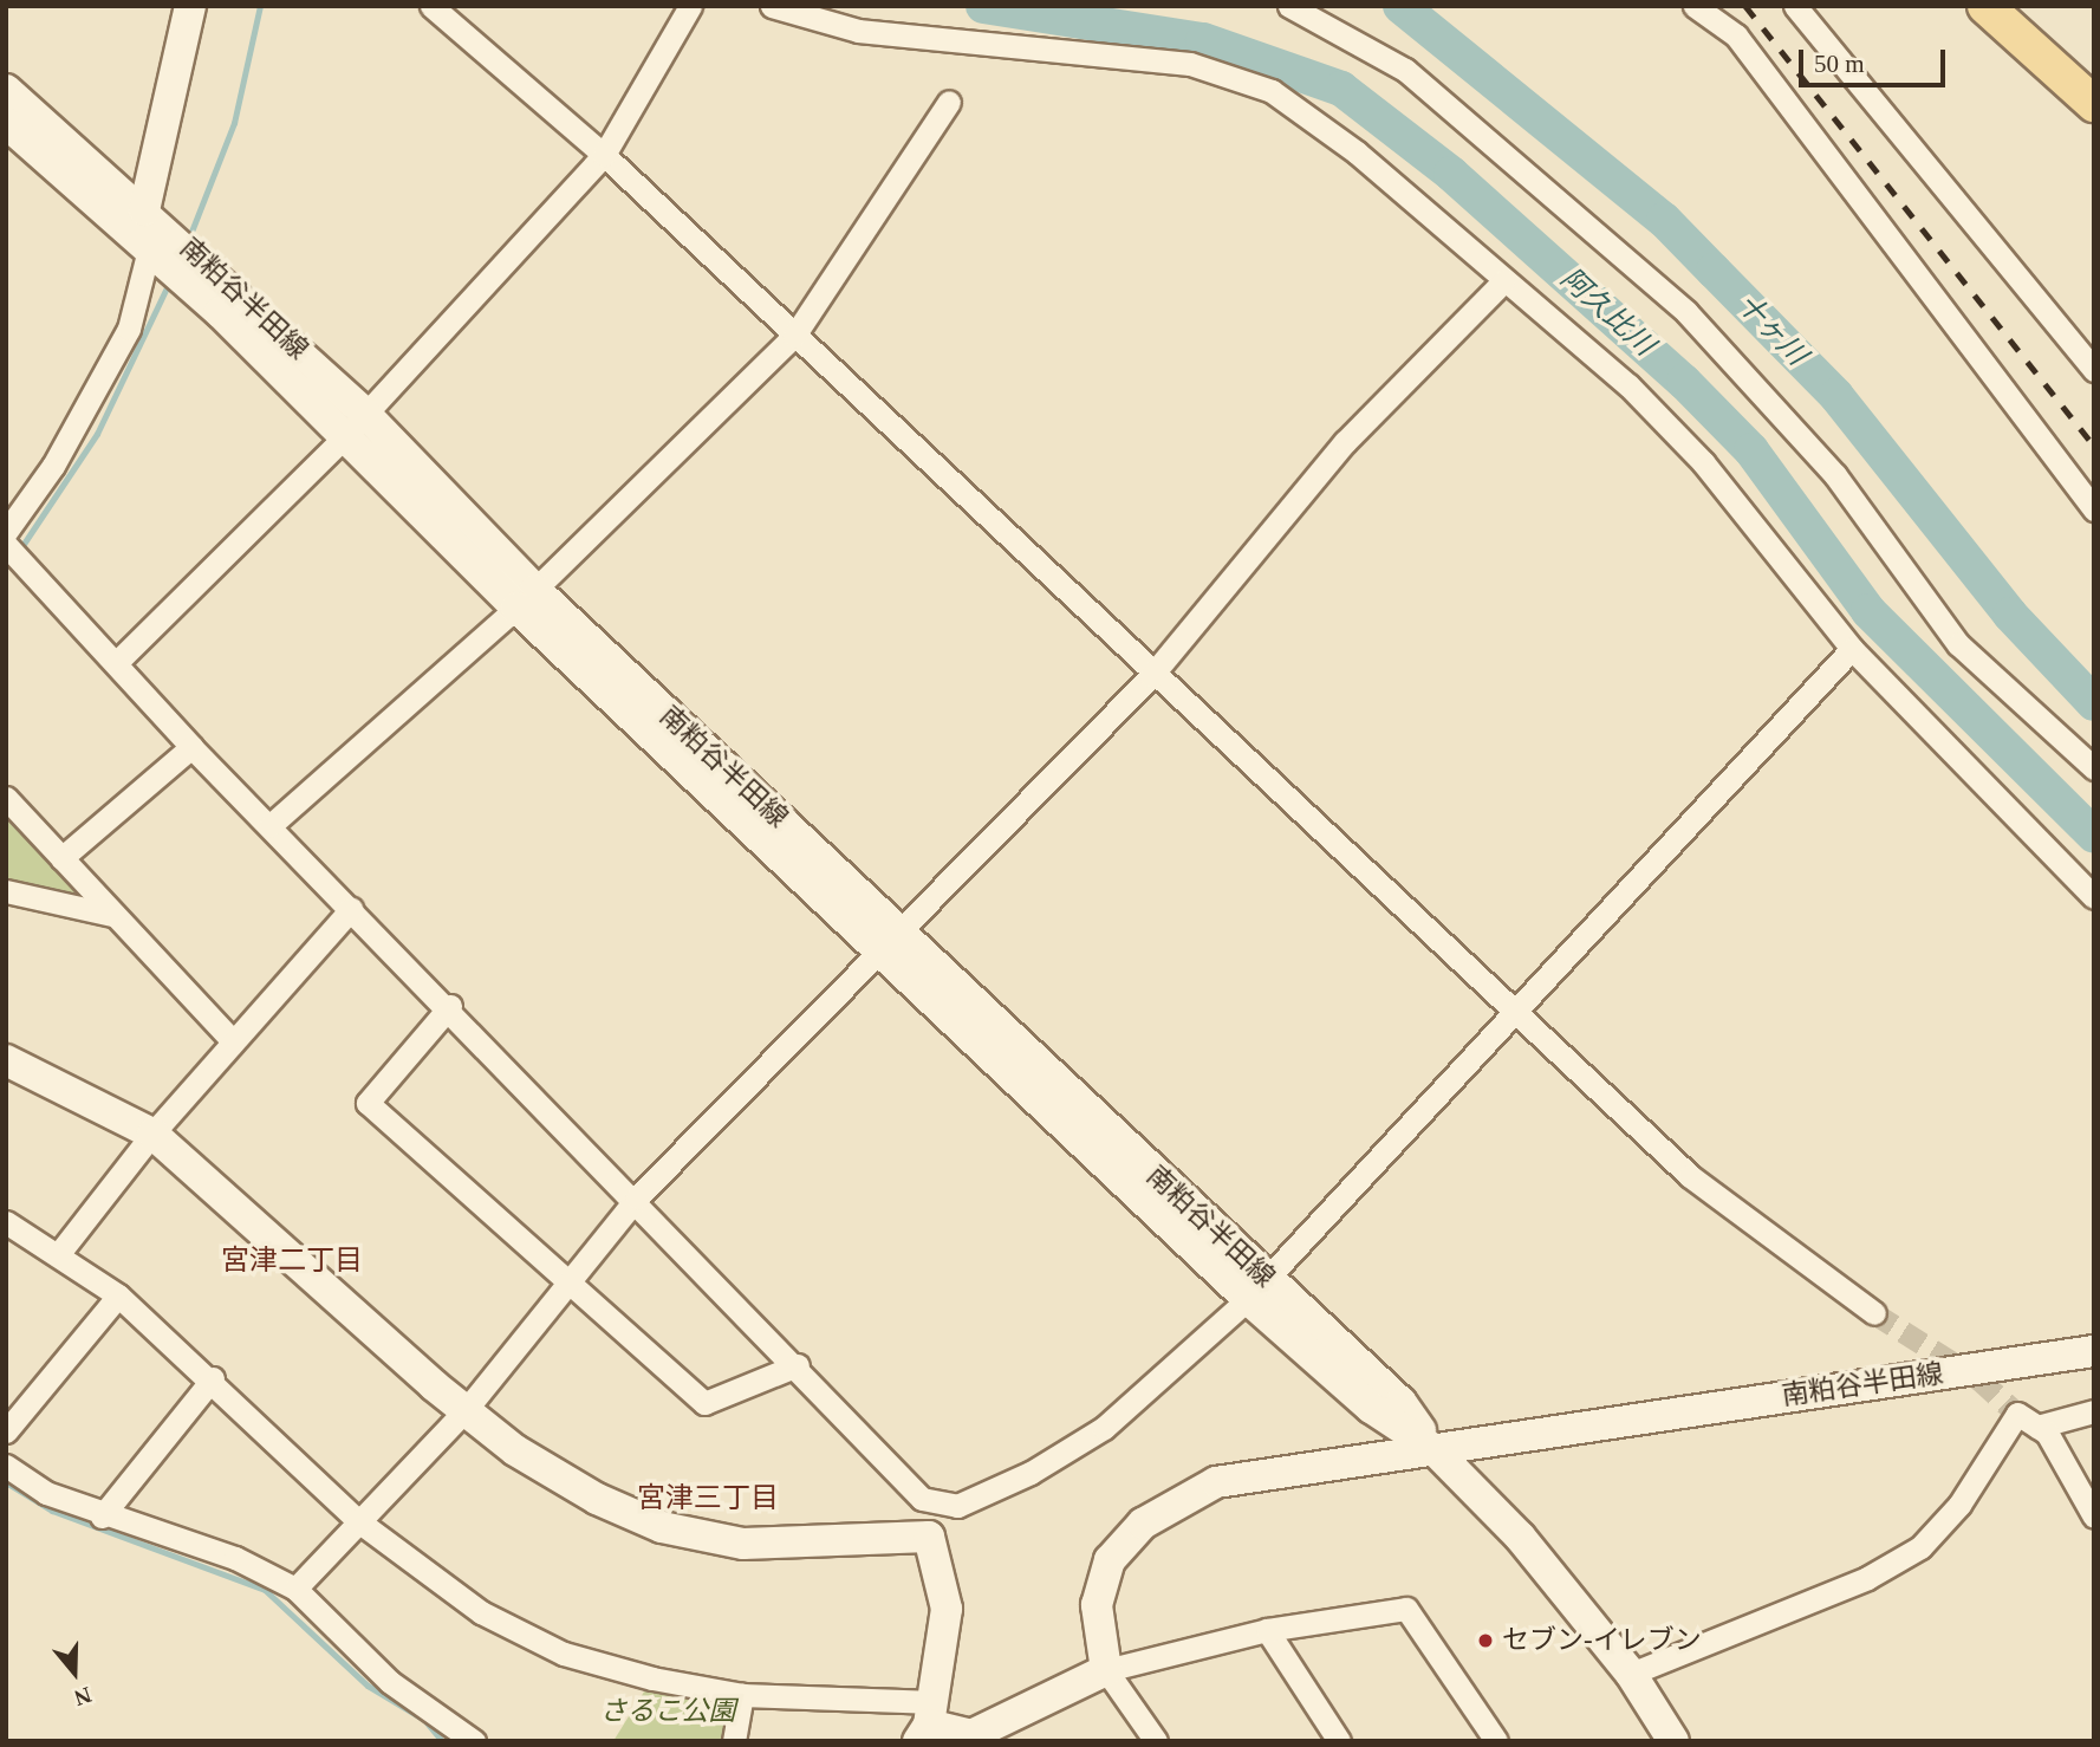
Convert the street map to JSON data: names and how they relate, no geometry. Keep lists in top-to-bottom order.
{
  "streets": {
    "main road": ["南粕谷半田線"]
  },
  "districts": ["宮津二丁目", "宮津三丁目"],
  "water": ["阿久比川", "十ヶ川"],
  "parks": ["さるこ公園"],
  "places": ["セブン-イレブン"],
  "scale_bar": "50 m",
  "north": "bottom"
}
